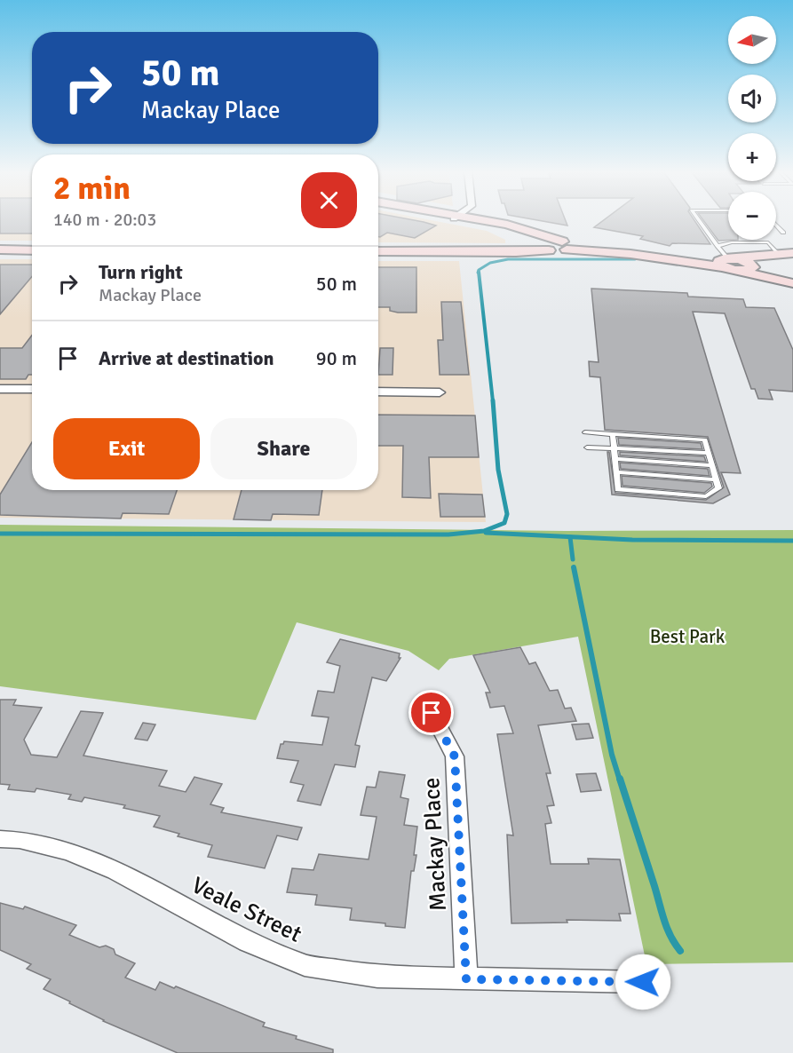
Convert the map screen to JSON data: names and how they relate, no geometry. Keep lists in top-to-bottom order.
{
  "streets": {
    "street": ["Mackay Place", "Veale Street"]
  },
  "crossings": [
    ["Mackay Place", "Veale Street"]
  ],
  "parks": ["Best Park"],
  "north": "left",
  "page": {
    "map_buttons": ["+", "−"],
    "turn": ["50 m", "Mackay Place"],
    "heading": ["2 min", "140 m · 20:03"],
    "list": [
      {
        "name": "Turn right",
        "note": "Mackay Place",
        "value": "50 m"
      },
      {
        "name": "Arrive at destination",
        "value": "90 m"
      }
    ],
    "buttons": ["Exit", "Share"]
  }
}
